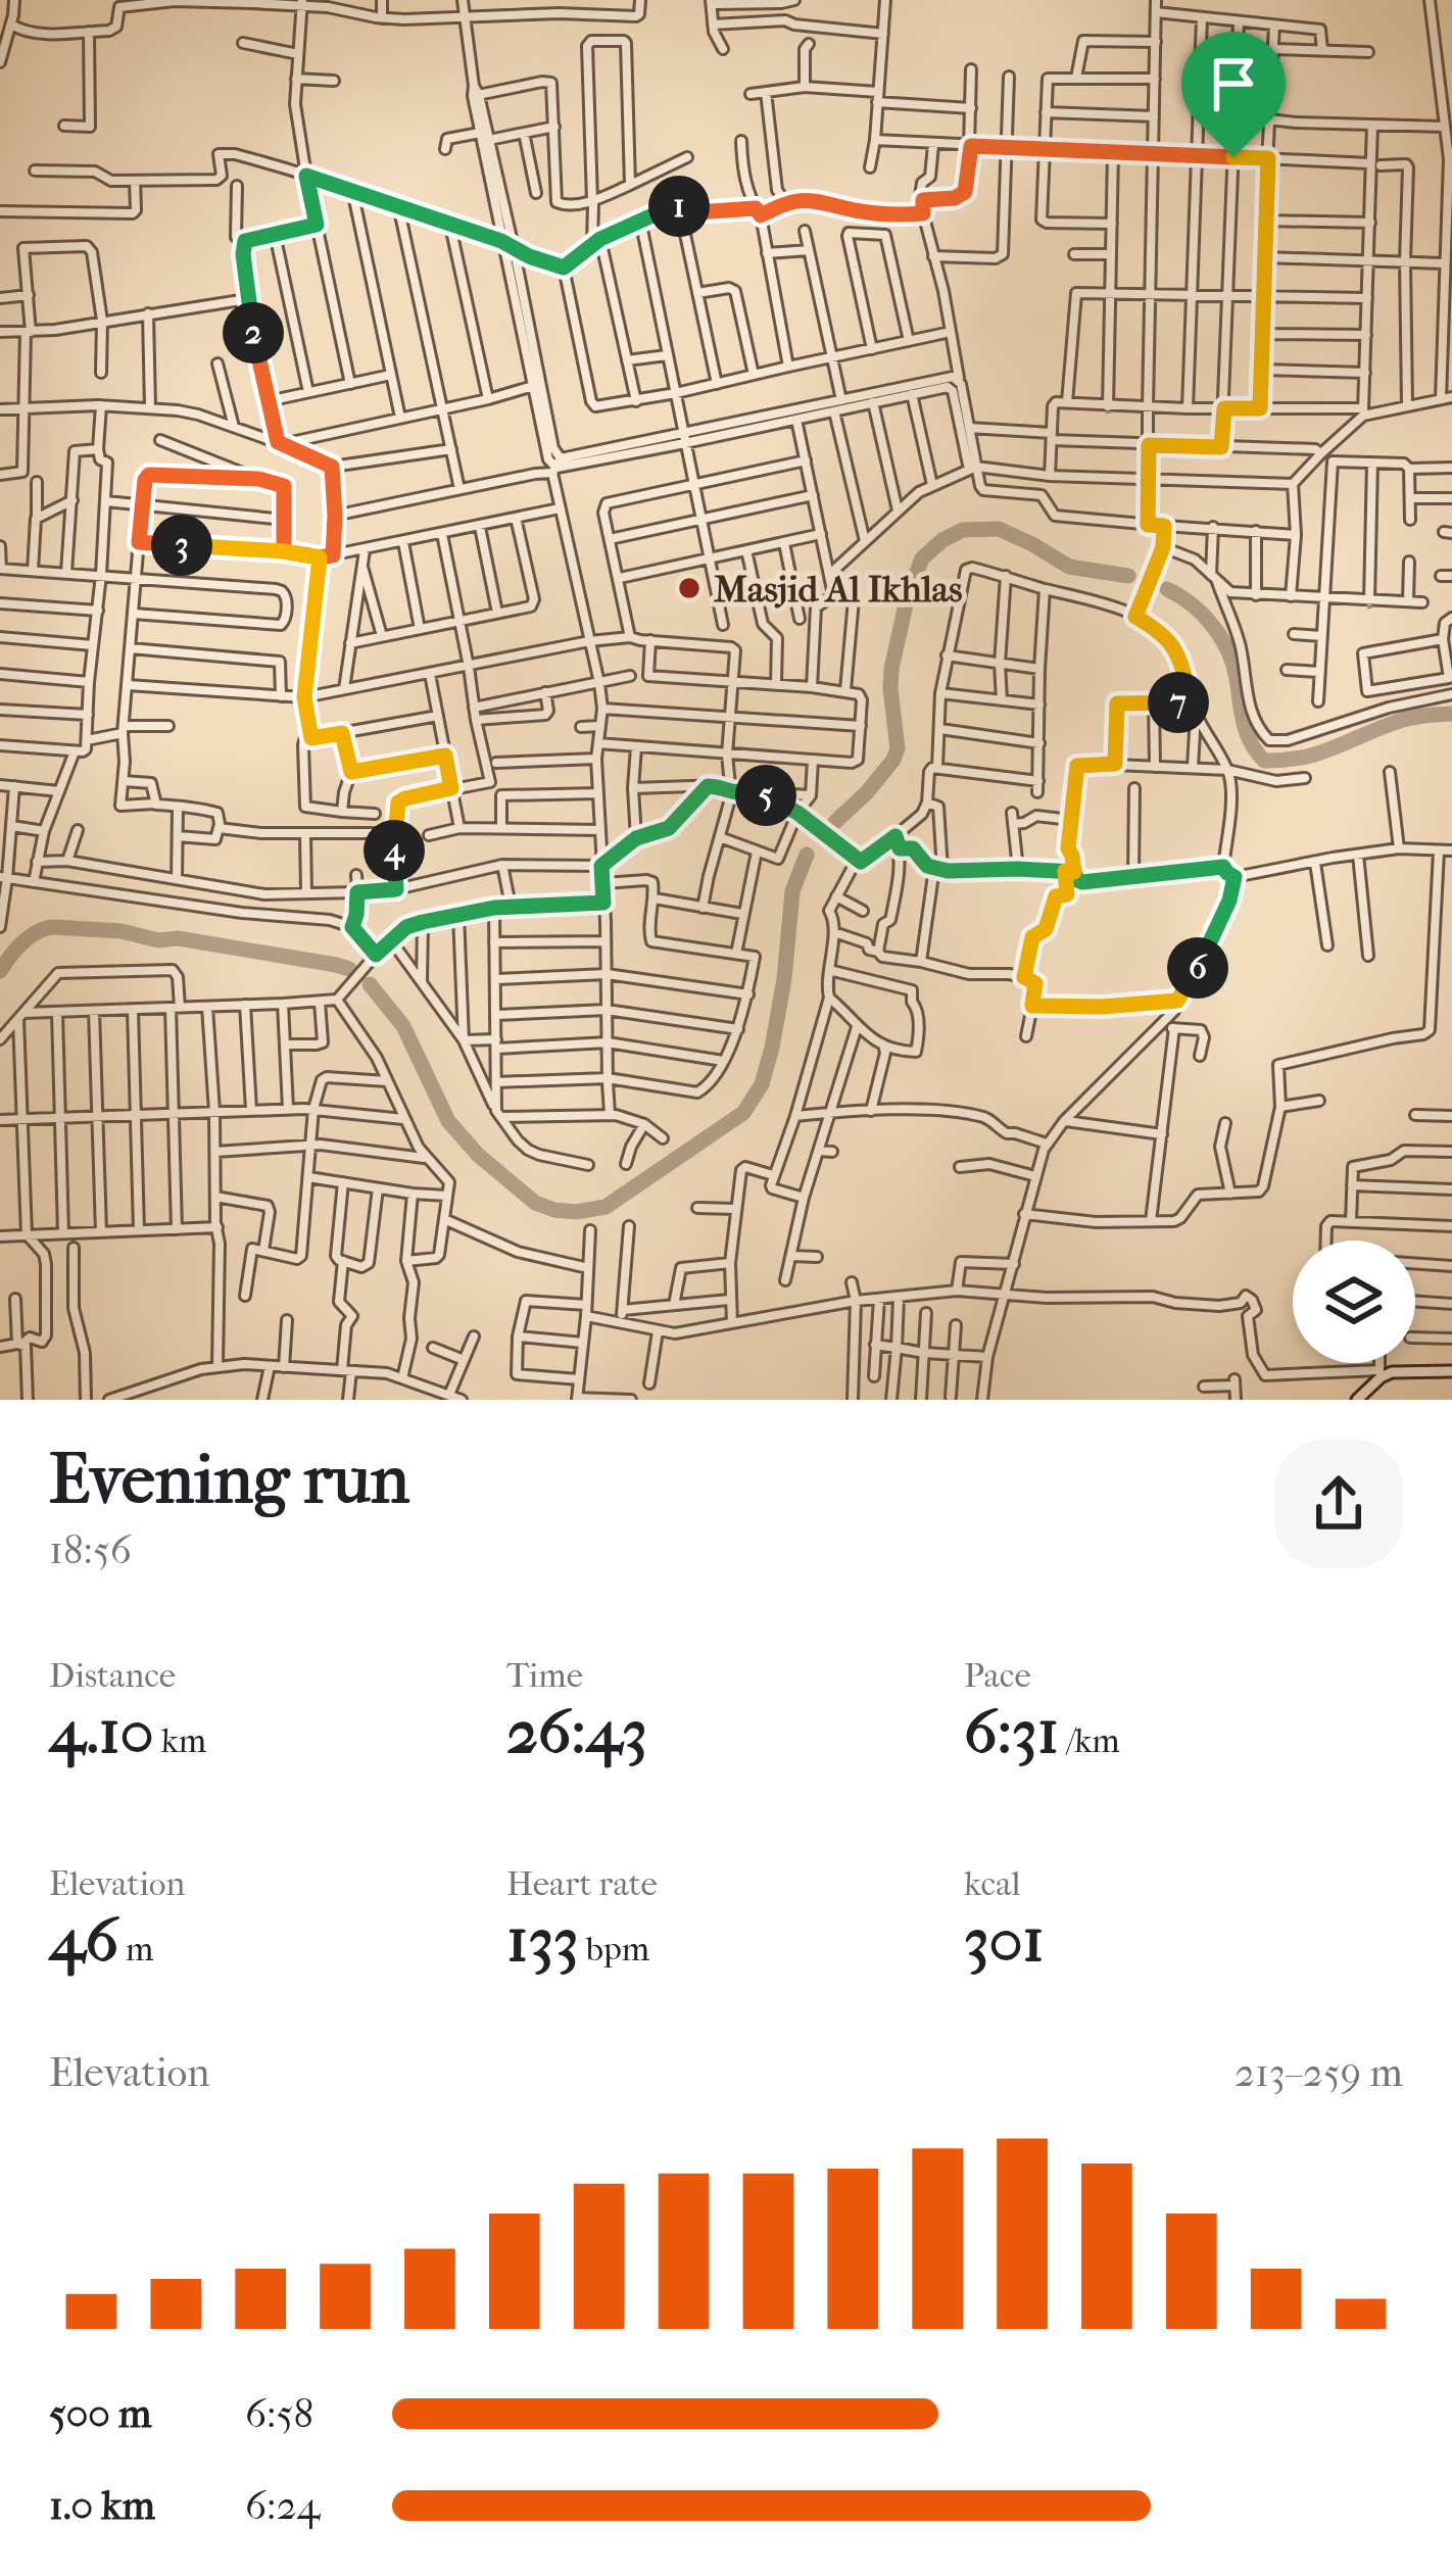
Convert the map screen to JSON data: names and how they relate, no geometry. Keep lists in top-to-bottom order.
{
  "places": ["Masjid Al Ikhlas"],
  "page": {
    "pins": [
      "1",
      "2",
      "3",
      "7",
      "5",
      "4",
      "6"
    ],
    "heading": ["Evening run", "18:56"],
    "stats": [
      ["Distance", "4.10 km"],
      ["Time", "26:43"],
      ["Pace", "6:31 /km"],
      ["Elevation", "46 m"],
      ["Heart rate", "133 bpm"],
      ["kcal", "301"]
    ],
    "chart": ["Elevation", "213–259 m"],
    "list": [
      {
        "name": "500 m",
        "note": "6:58"
      },
      {
        "name": "1.0 km",
        "note": "6:24"
      }
    ]
  }
}
